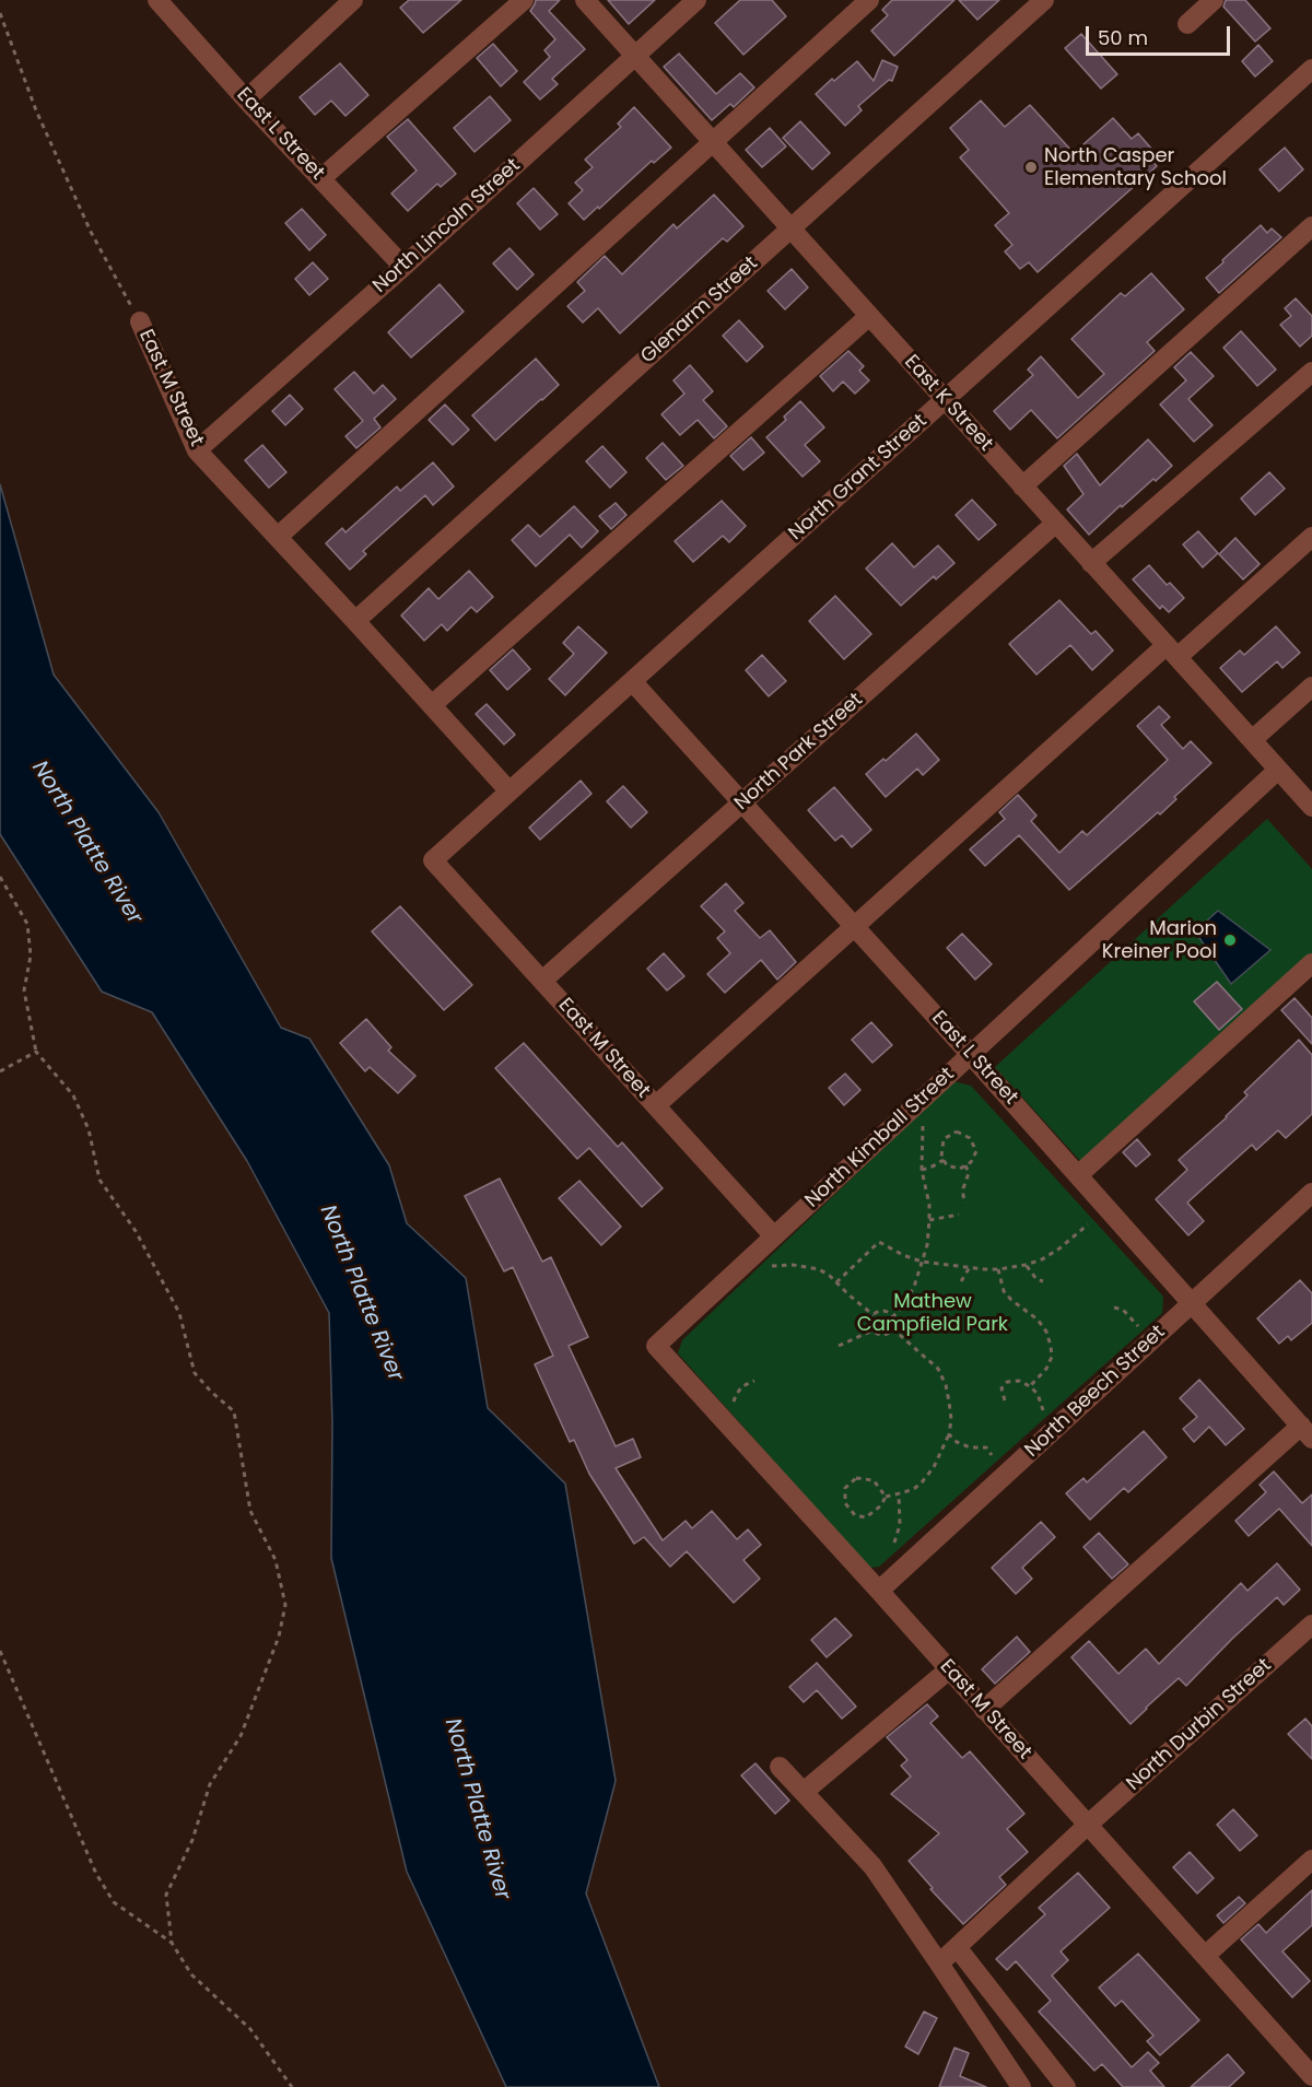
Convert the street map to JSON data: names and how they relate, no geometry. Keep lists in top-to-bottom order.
{
  "streets": {
    "street": [
      "East L Street",
      "North Lincoln Street",
      "Glenarm Street",
      "East M Street",
      "East K Street",
      "North Grant Street",
      "North Park Street",
      "North Kimball Street",
      "North Beech Street",
      "North Durbin Street"
    ]
  },
  "crossings": [
    ["East L Street", "North Lincoln Street"],
    ["East L Street", "North Grant Street"],
    ["East L Street", "North Park Street"],
    ["East L Street", "North Kimball Street"],
    ["East L Street", "North Beech Street"],
    ["North Lincoln Street", "East M Street"],
    ["North Lincoln Street", "East K Street"],
    ["Glenarm Street", "East M Street"],
    ["Glenarm Street", "East K Street"],
    ["East M Street", "North Grant Street"],
    ["East M Street", "North Park Street"],
    ["East M Street", "North Kimball Street"],
    ["East M Street", "North Beech Street"],
    ["East M Street", "North Durbin Street"],
    ["East K Street", "North Grant Street"],
    ["East K Street", "North Park Street"],
    ["East K Street", "North Kimball Street"]
  ],
  "water": ["North Platte River"],
  "parks": ["Mathew Campfield Park"],
  "places": ["North Casper Elementary School", "Marion Kreiner Pool"],
  "scale_bar": "50 m"
}
